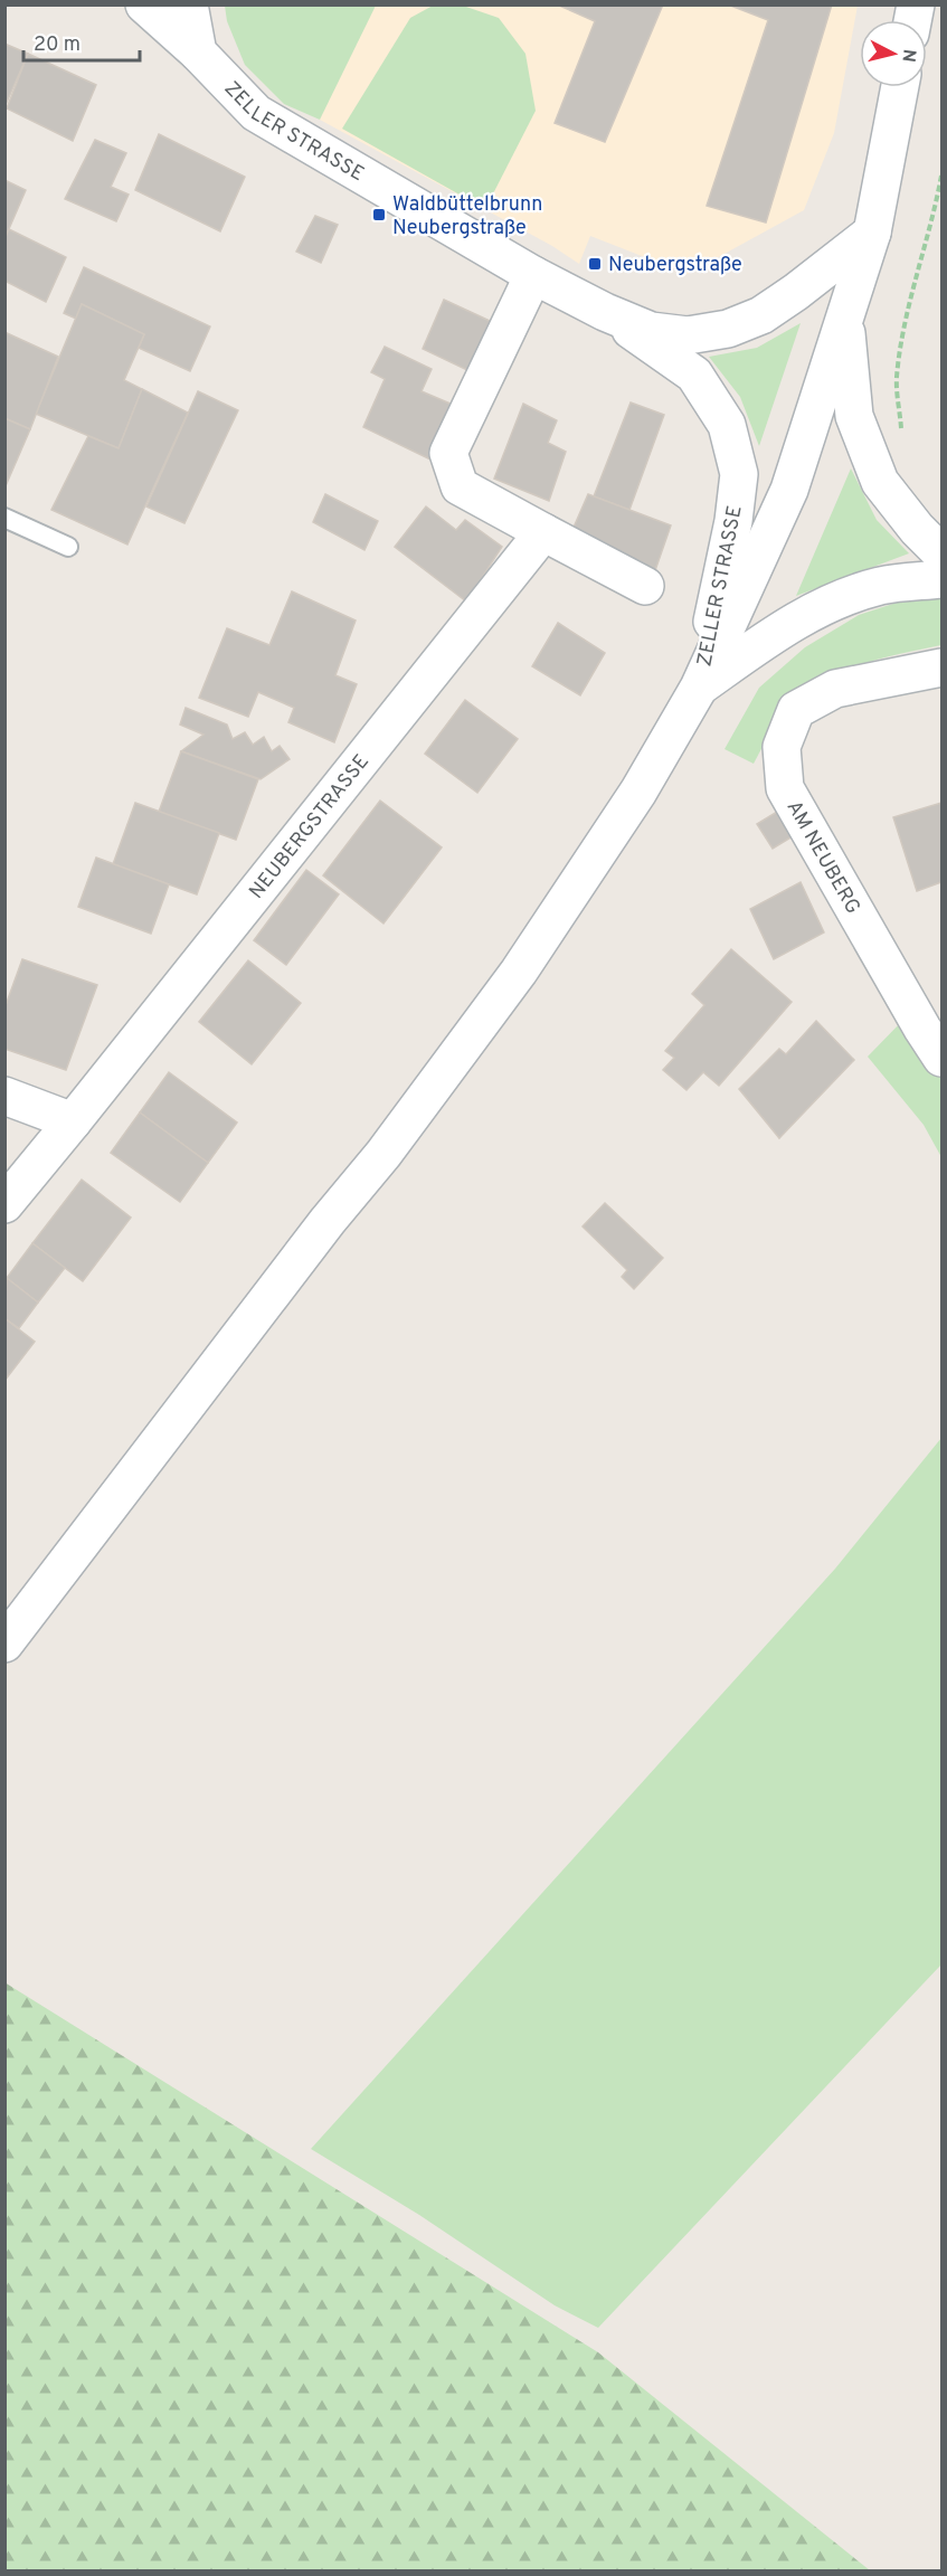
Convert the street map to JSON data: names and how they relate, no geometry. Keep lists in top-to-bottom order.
{
  "streets": {
    "main road": ["ZELLER STRASSE", "NEUBERGSTRASSE", "AM NEUBERG"]
  },
  "places": {
    "transit": ["Waldbüttelbrunn Neubergstraße", "Neubergstraße"]
  },
  "scale_bar": "20 m",
  "north": "right"
}
